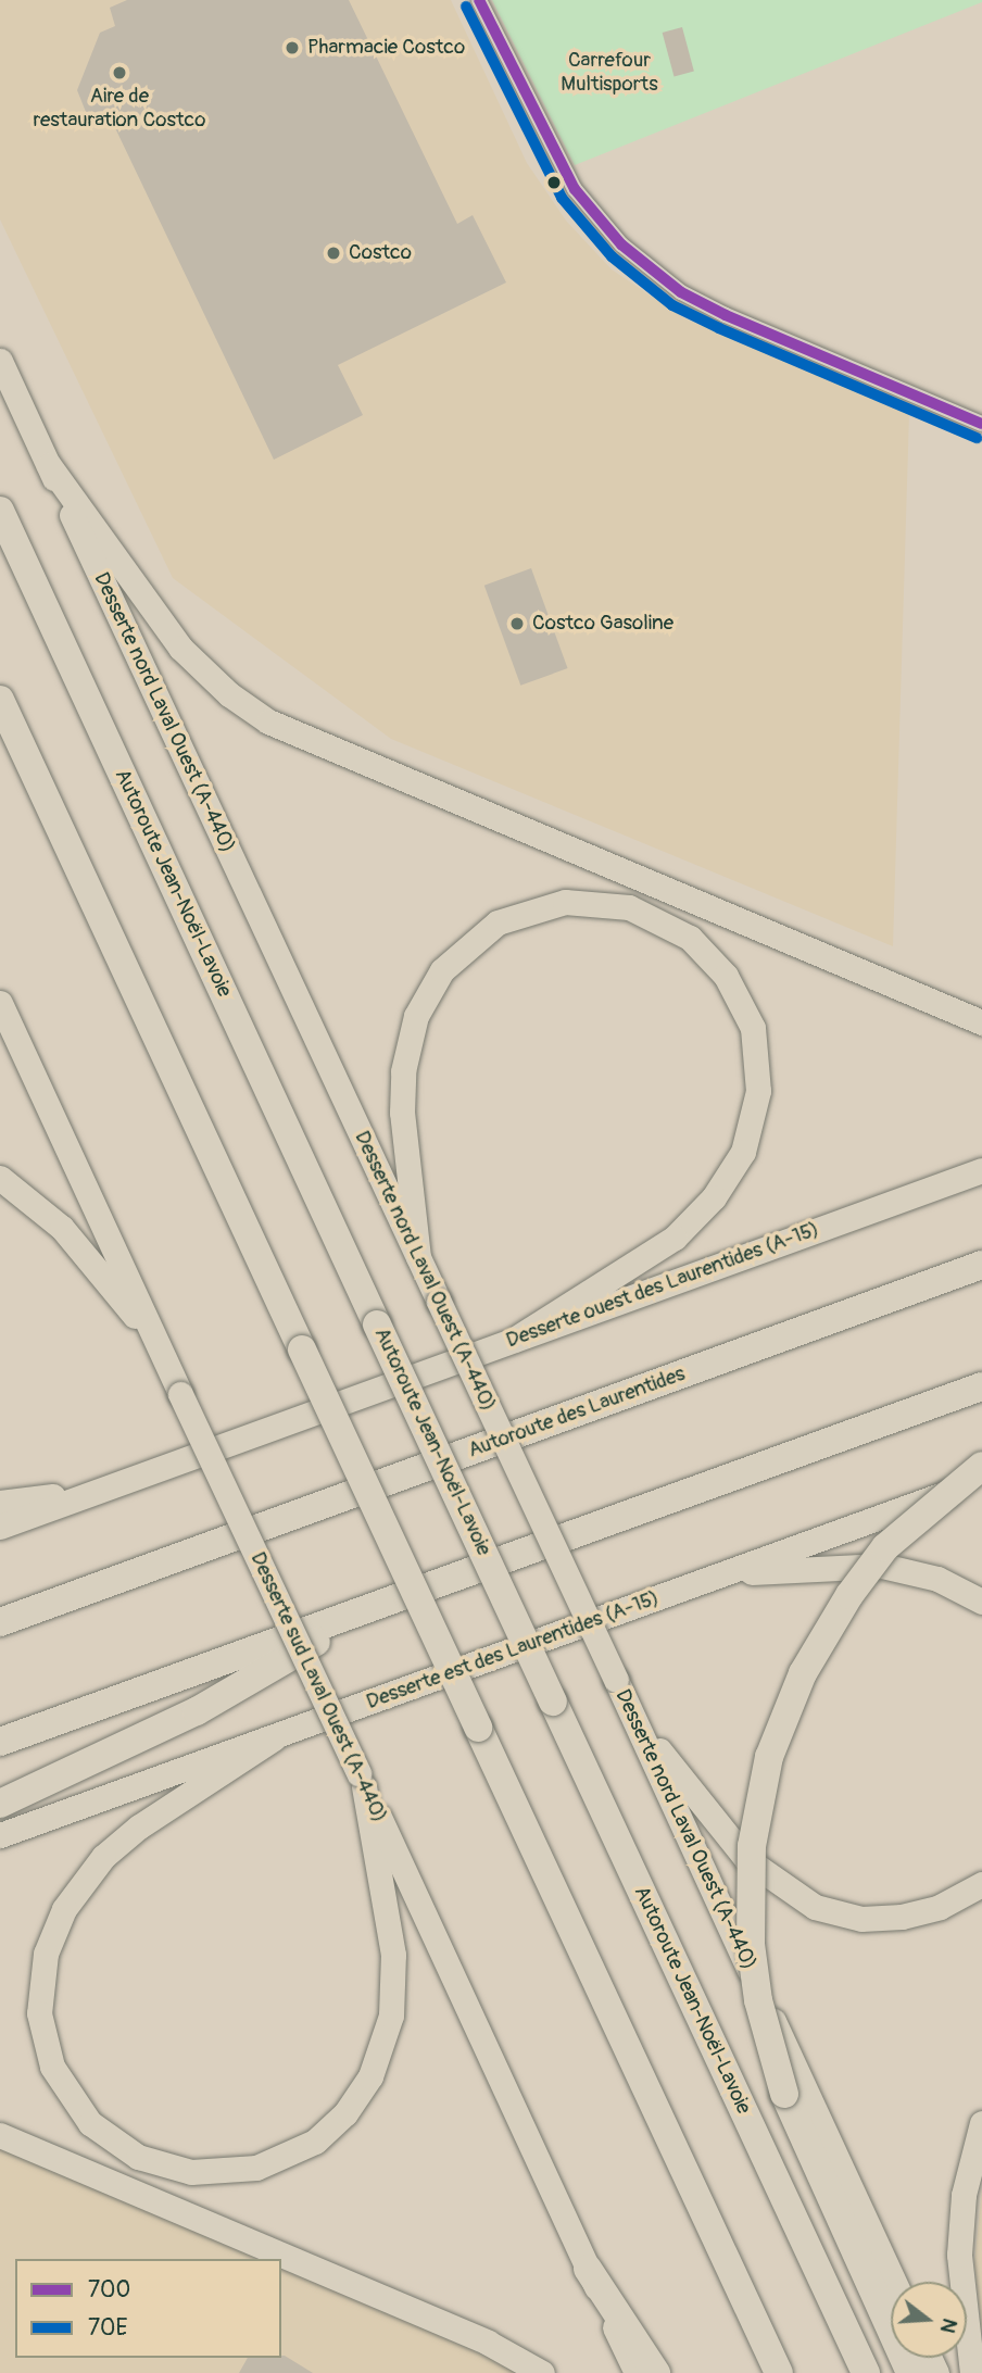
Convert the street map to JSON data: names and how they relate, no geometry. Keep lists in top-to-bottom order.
{
  "streets": {
    "highway": ["Autoroute Jean-Noël-Lavoie", "Autoroute des Laurentides"],
    "main road": [
      "Desserte nord Laval Ouest (A-440)",
      "Desserte ouest des Laurentides (A-15)",
      "Desserte est des Laurentides (A-15)",
      "Desserte sud Laval Ouest (A-440)"
    ]
  },
  "parks": ["Carrefour Multisports"],
  "places": [
    "Pharmacie Costco",
    "Aire de restauration Costco",
    "Costco",
    "Costco Gasoline"
  ],
  "lines": ["transit line 70O", "transit line 70E"],
  "legend": ["70O", "70E"],
  "north": "right"
}
